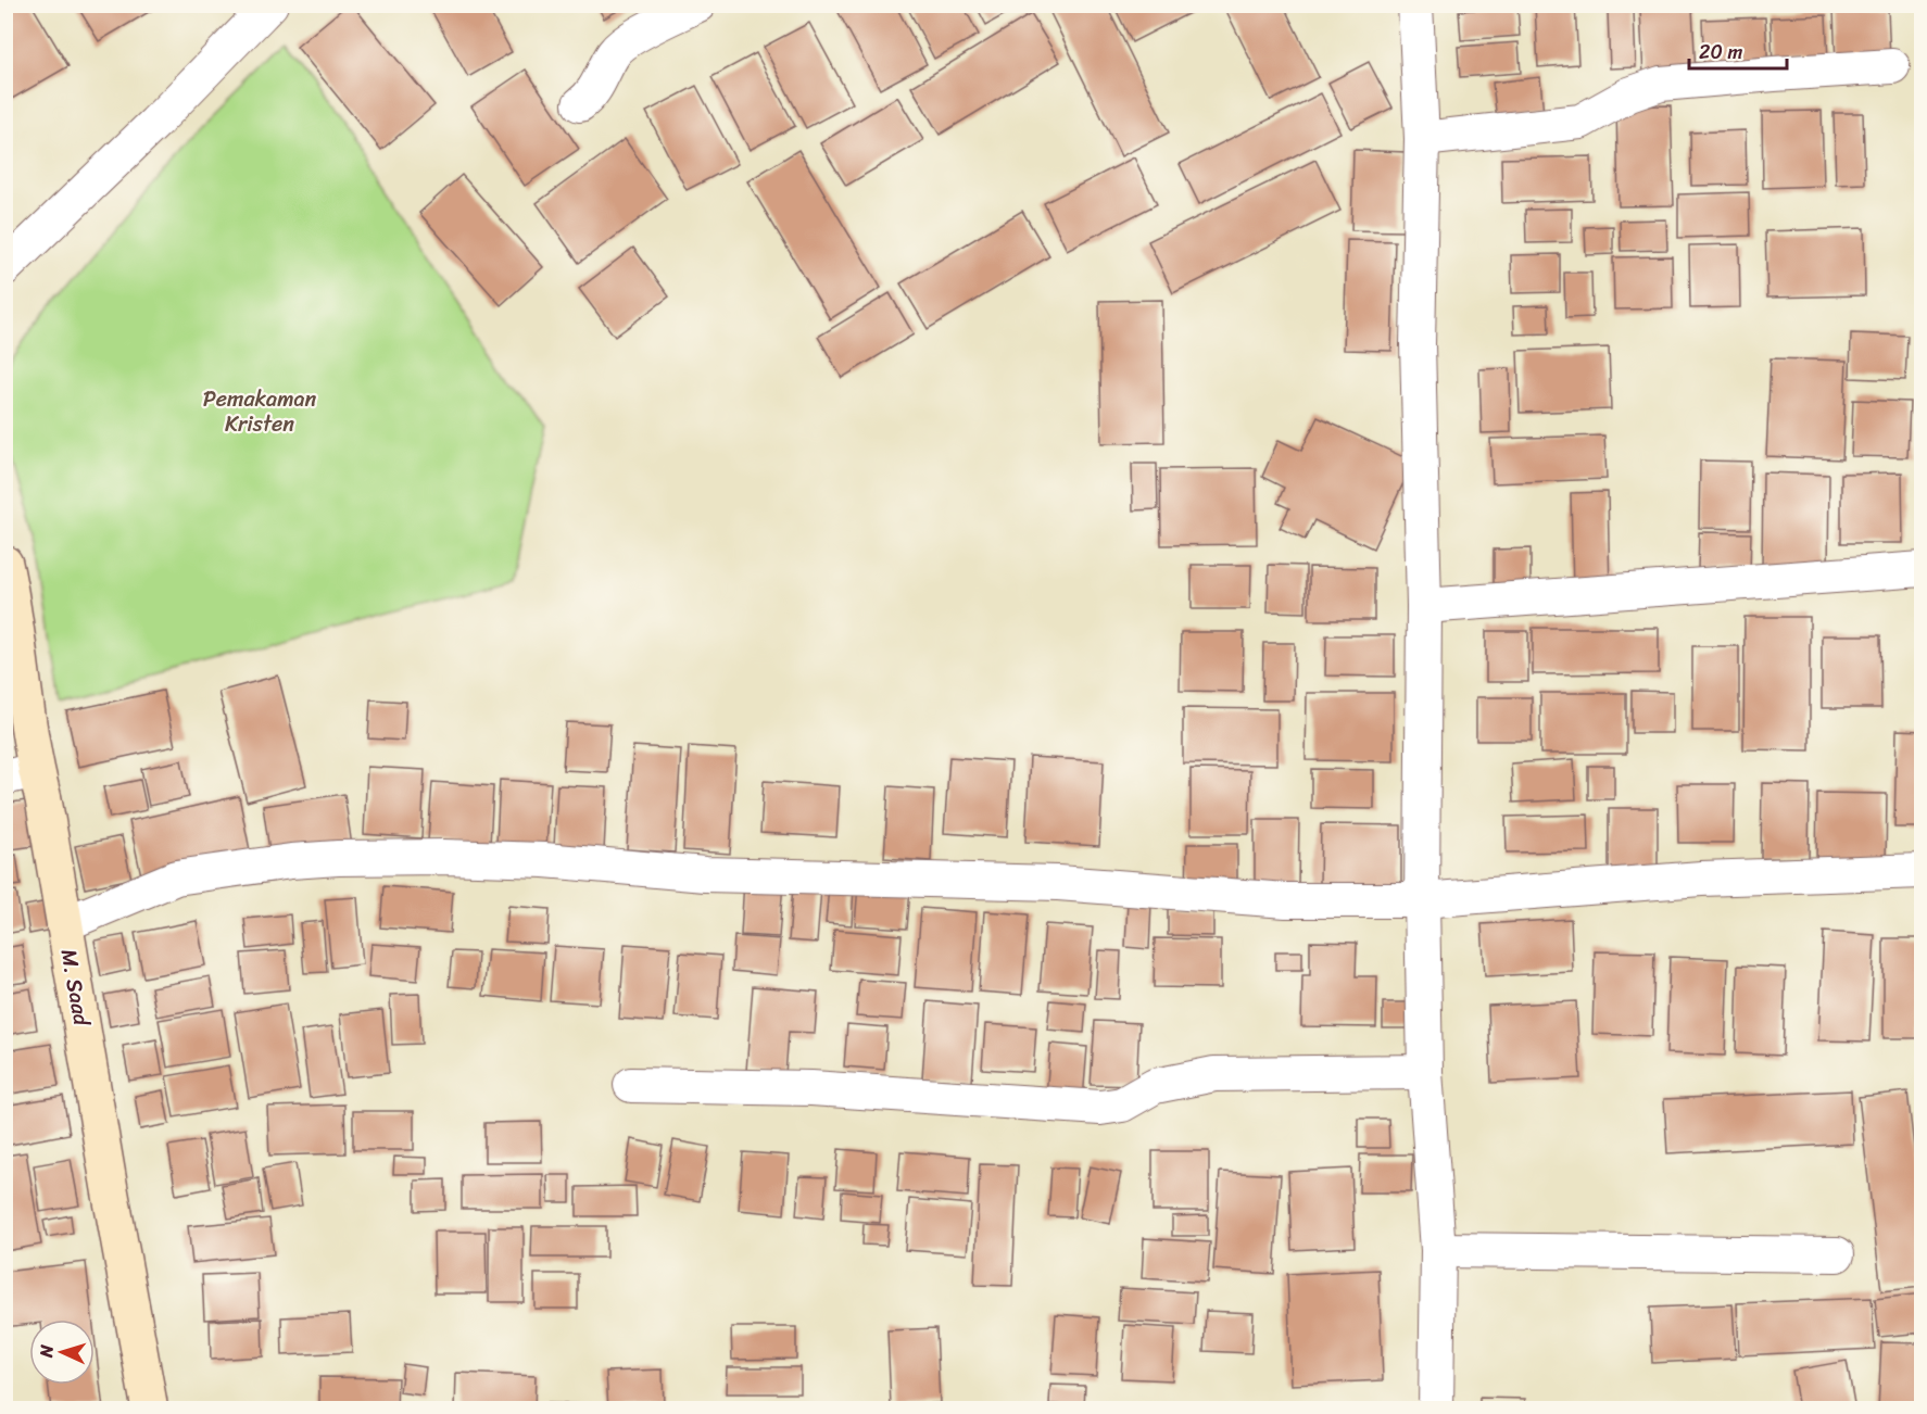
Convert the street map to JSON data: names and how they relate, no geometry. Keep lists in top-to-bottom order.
{
  "streets": {
    "street": ["M. Saad"]
  },
  "parks": ["Pemakaman Kristen"],
  "scale_bar": "20 m",
  "north": "left"
}
